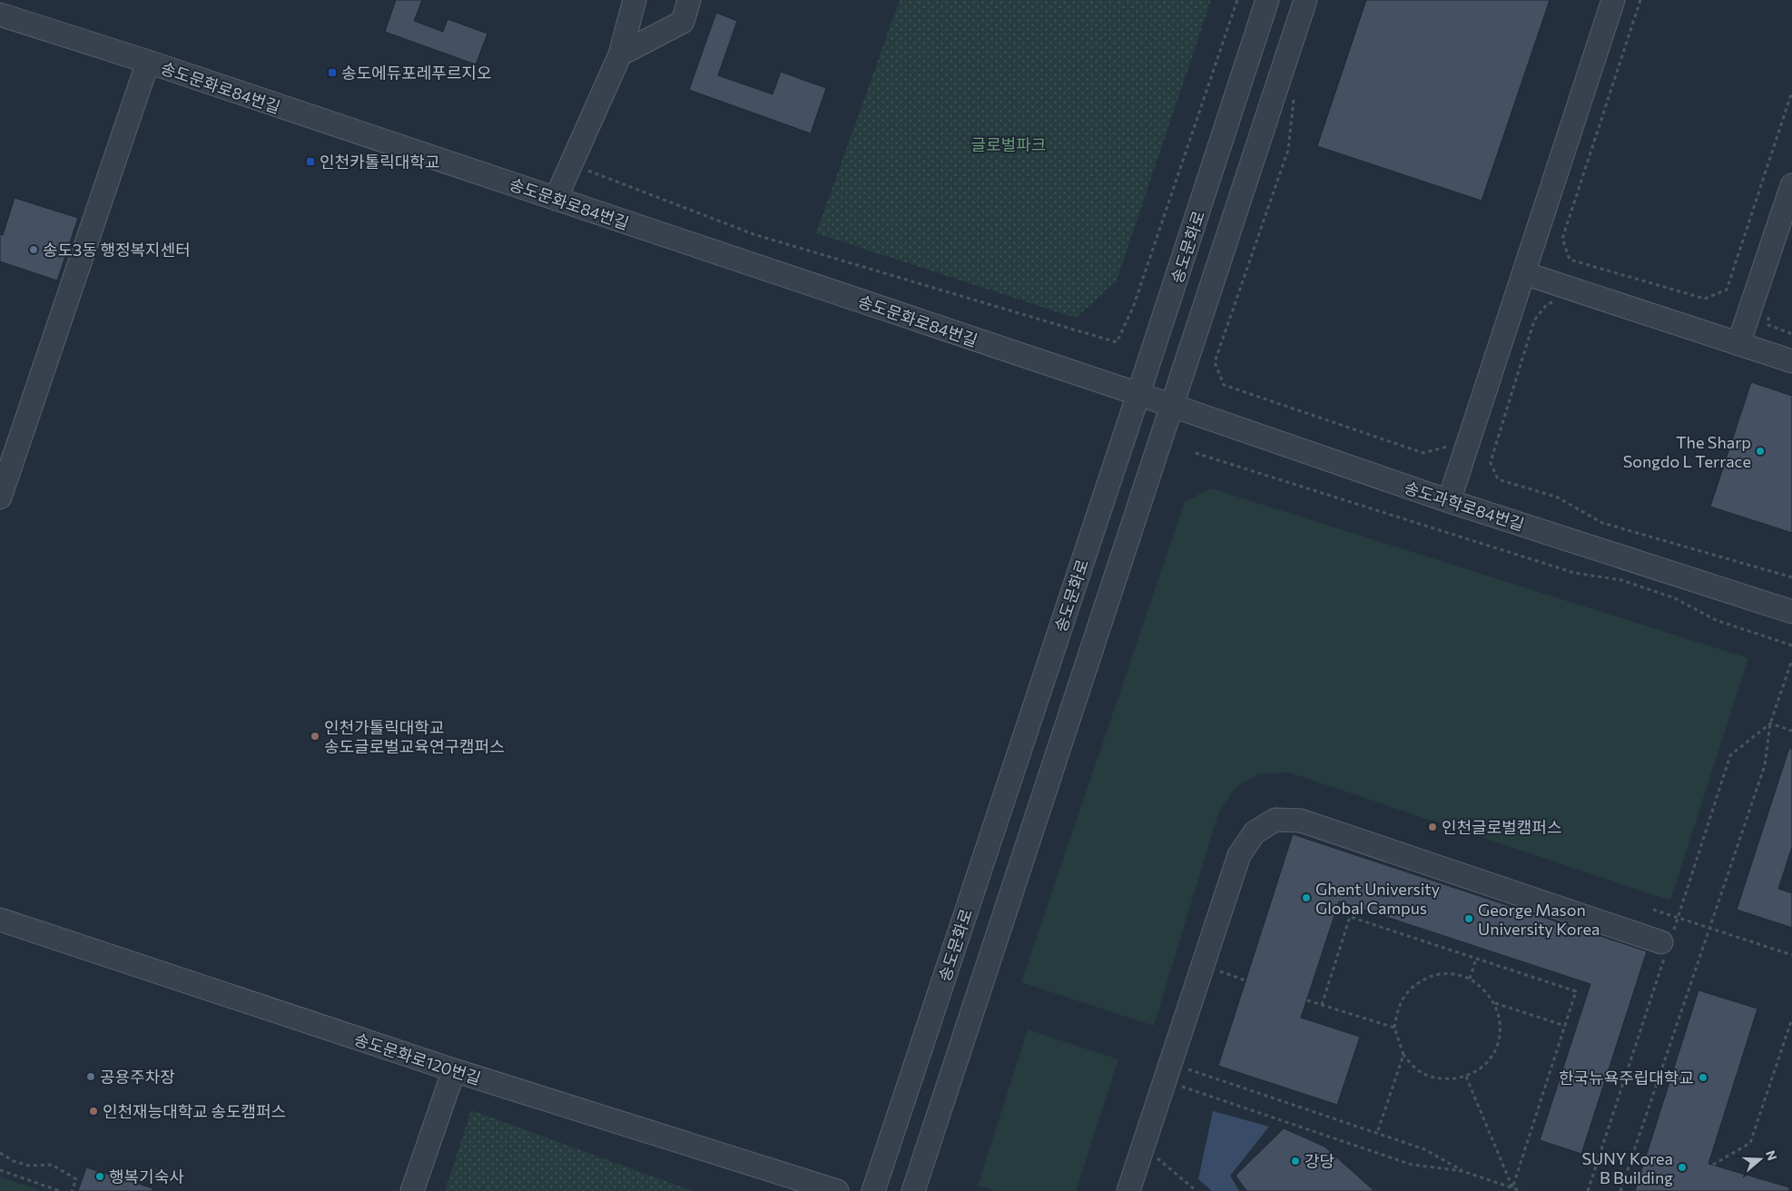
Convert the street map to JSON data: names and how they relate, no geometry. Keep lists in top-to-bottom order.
{
  "streets": {
    "street": [
      "송도문화로84번길",
      "송도문화로",
      "송도과학로84번길",
      "송도문화로120번길"
    ]
  },
  "crossings": [
    ["송도문화로84번길", "송도문화로"],
    ["송도문화로84번길", "송도과학로84번길"],
    ["송도문화로", "송도과학로84번길"]
  ],
  "parks": ["글로벌파크"],
  "places": {
    "transit": ["송도에듀포레푸르지오", "인천카톨릭대학교"],
    "other": [
      "송도3동 행정복지센터",
      "The Sharp Songdo L Terrace",
      "인천가톨릭대학교 송도글로벌교육연구캠퍼스",
      "인천글로벌캠퍼스",
      "Ghent University Global Campus",
      "George Mason University Korea",
      "공용주차장",
      "한국뉴욕주립대학교",
      "인천재능대학교 송도캠퍼스",
      "강당",
      "SUNY Korea B Building",
      "행복기숙사"
    ]
  },
  "north": "right"
}
